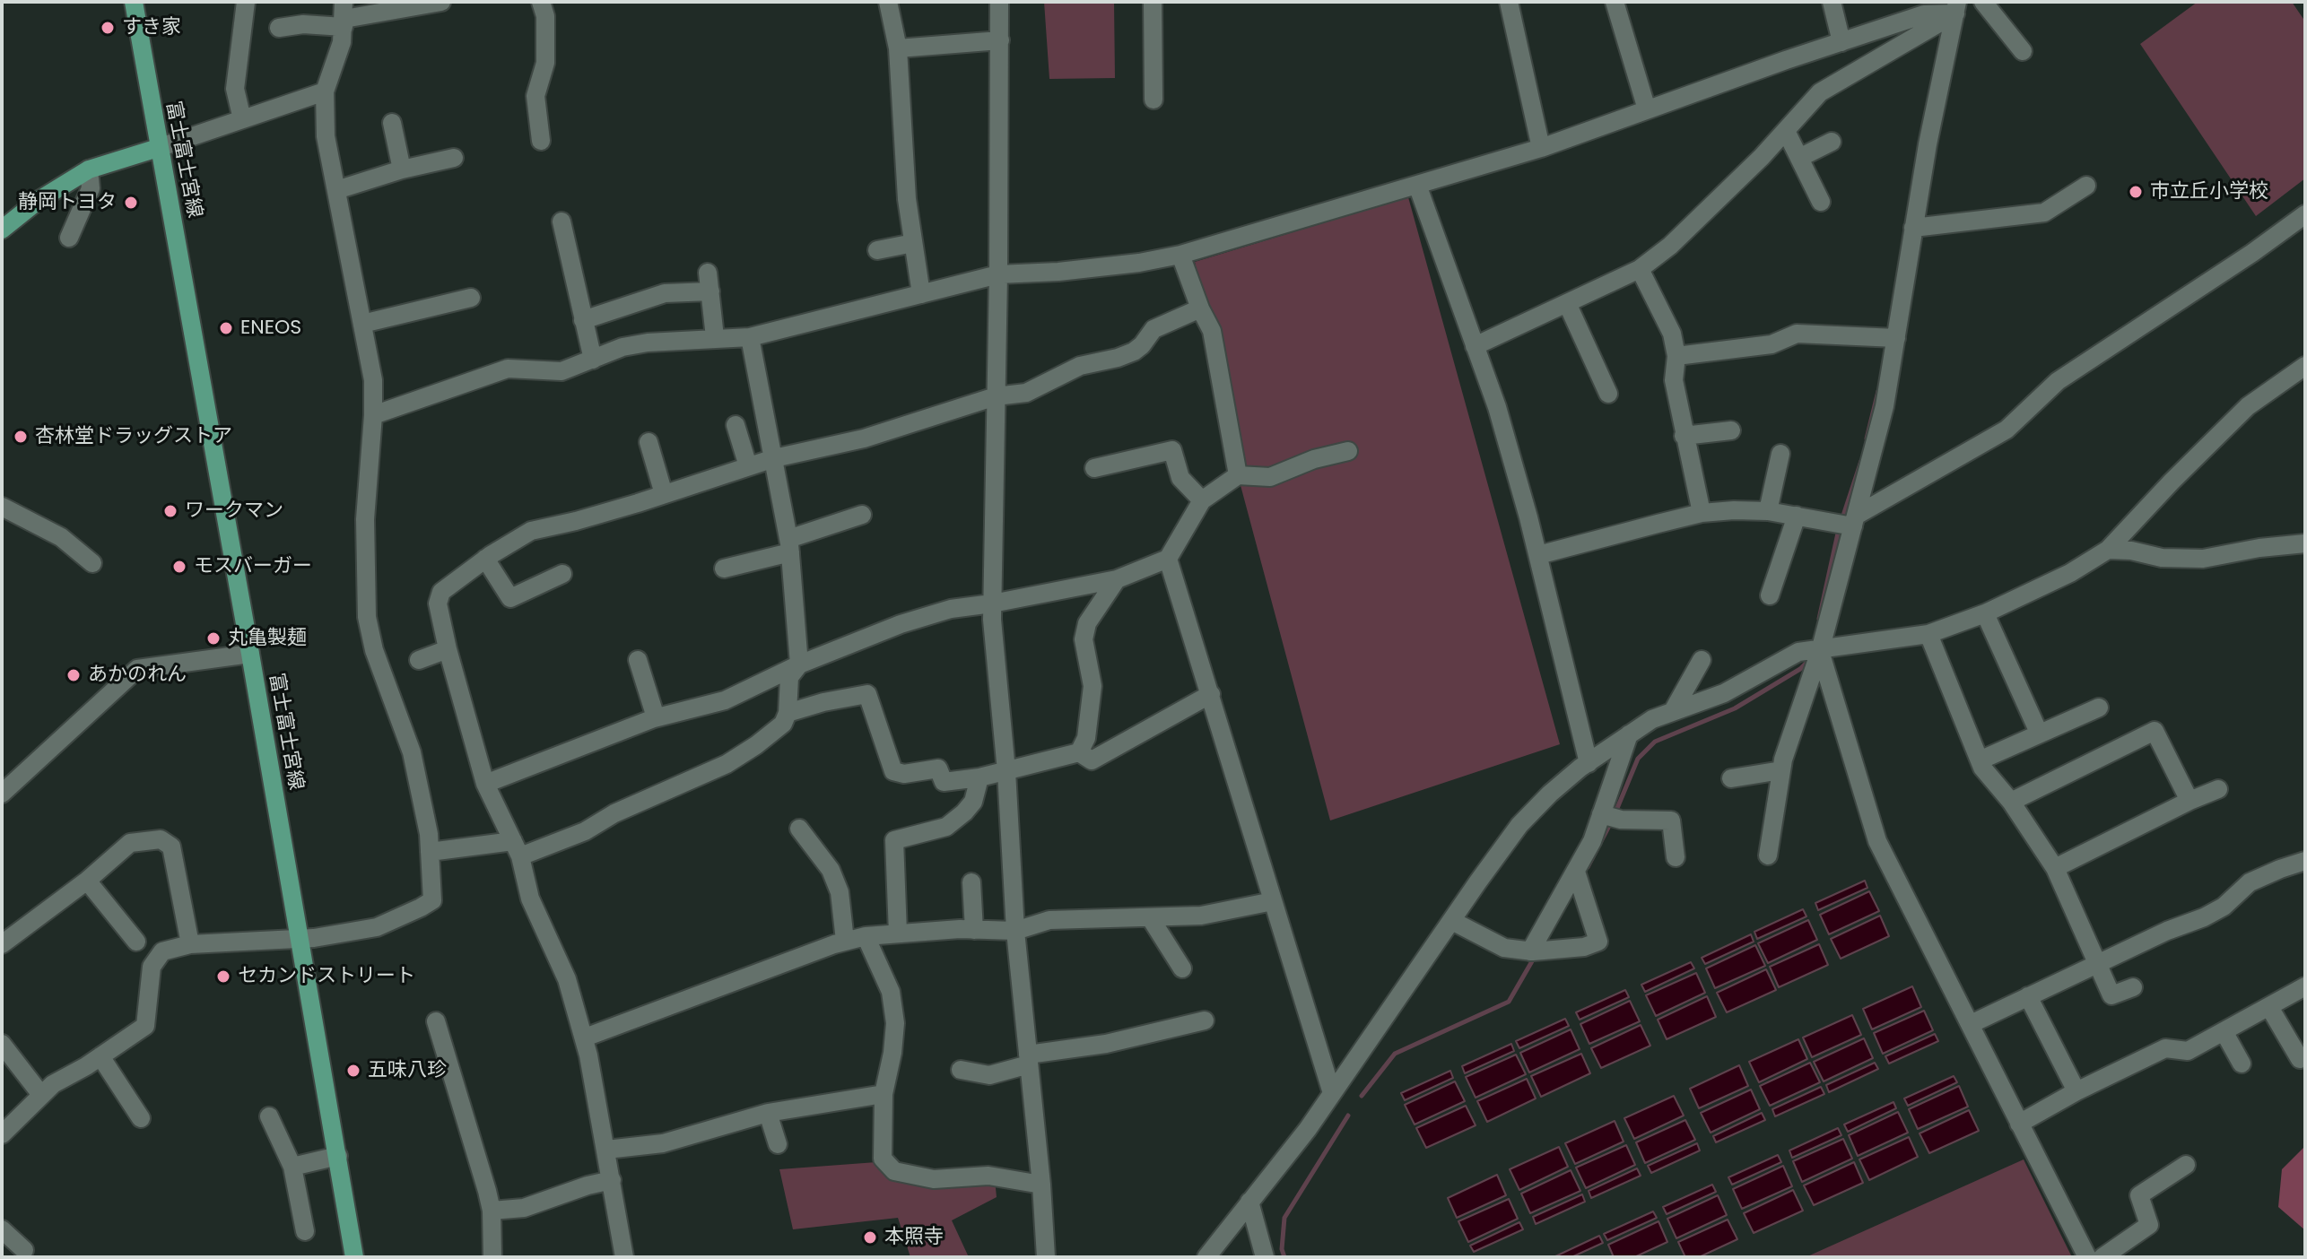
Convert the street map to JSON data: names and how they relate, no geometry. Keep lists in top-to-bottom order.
{
  "streets": {
    "main road": ["富士富士宮線"]
  },
  "places": [
    "すき家",
    "市立丘小学校",
    "静岡トヨタ",
    "ENEOS",
    "杏林堂ドラッグストア",
    "ワークマン",
    "モスバーガー",
    "丸亀製麺",
    "あかのれん",
    "セカンドストリート",
    "五味八珍",
    "本照寺"
  ]
}
